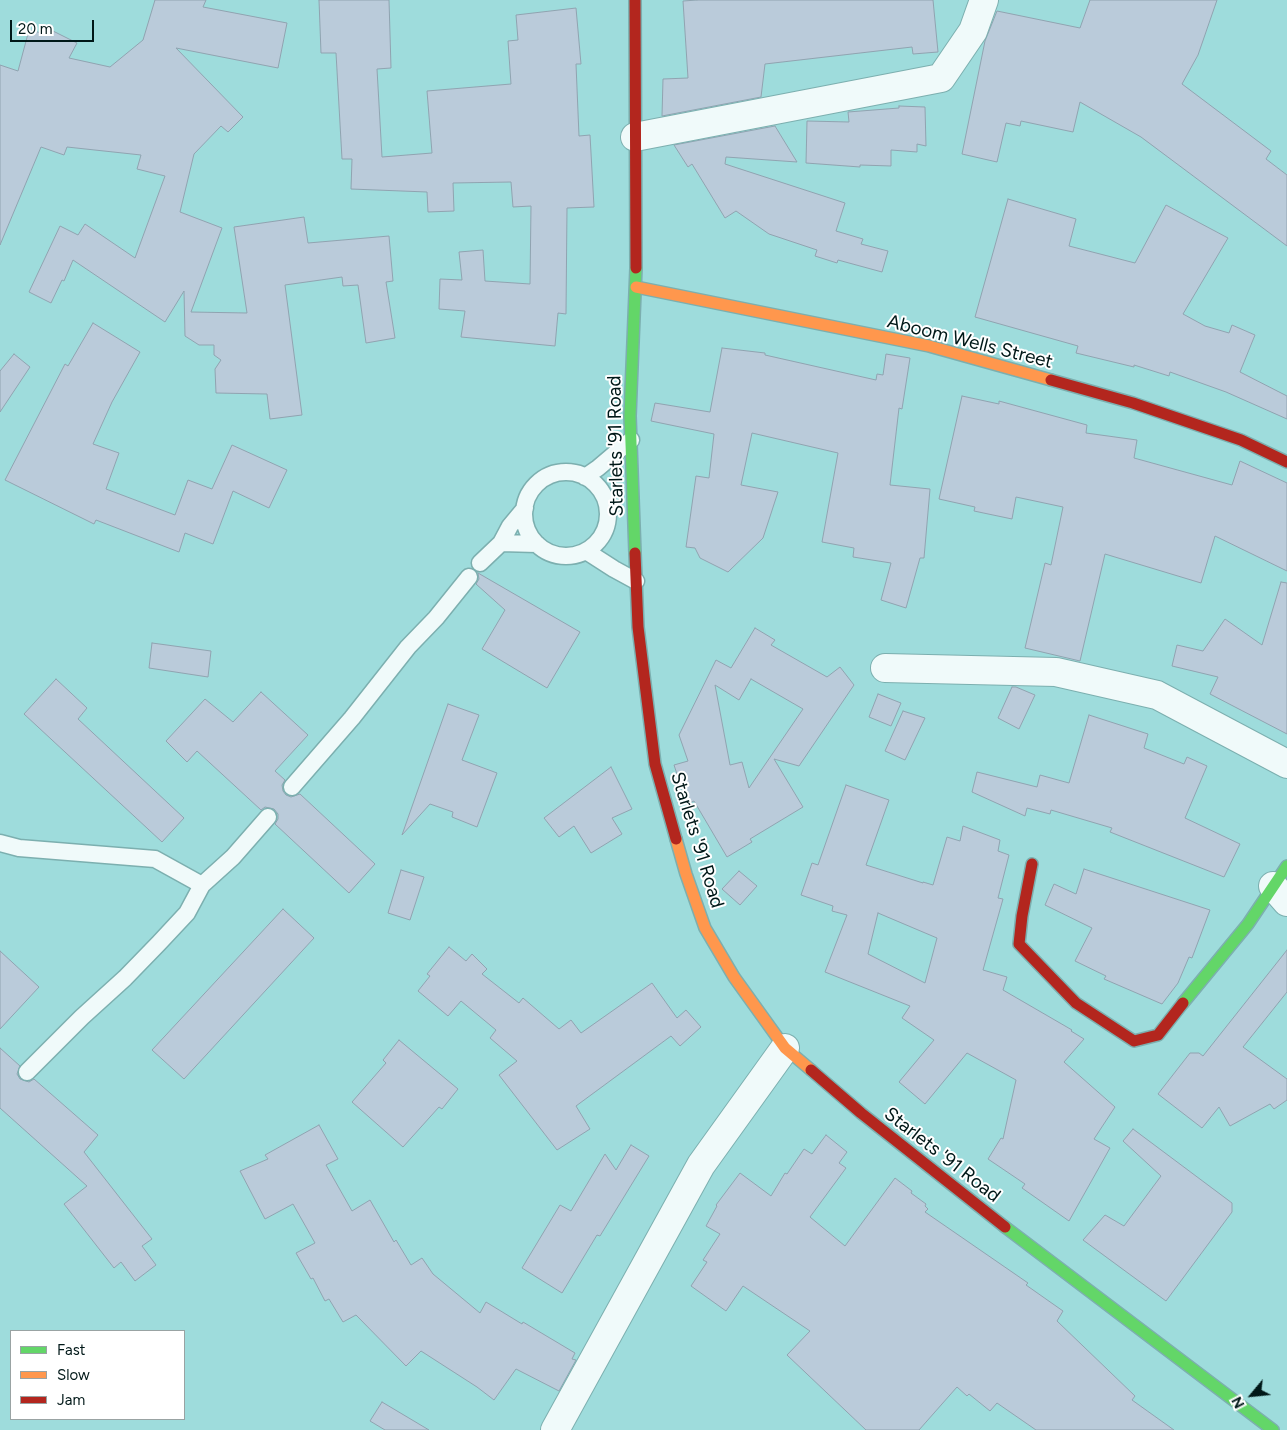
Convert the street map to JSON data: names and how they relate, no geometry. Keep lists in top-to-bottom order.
{
  "streets": {
    "street": ["Aboom Wells Street", "Starlets '91 Road"]
  },
  "crossings": [
    ["Aboom Wells Street", "Starlets '91 Road"]
  ],
  "legend": ["Fast", "Slow", "Jam"],
  "scale_bar": "20 m",
  "north": "bottom left"
}
